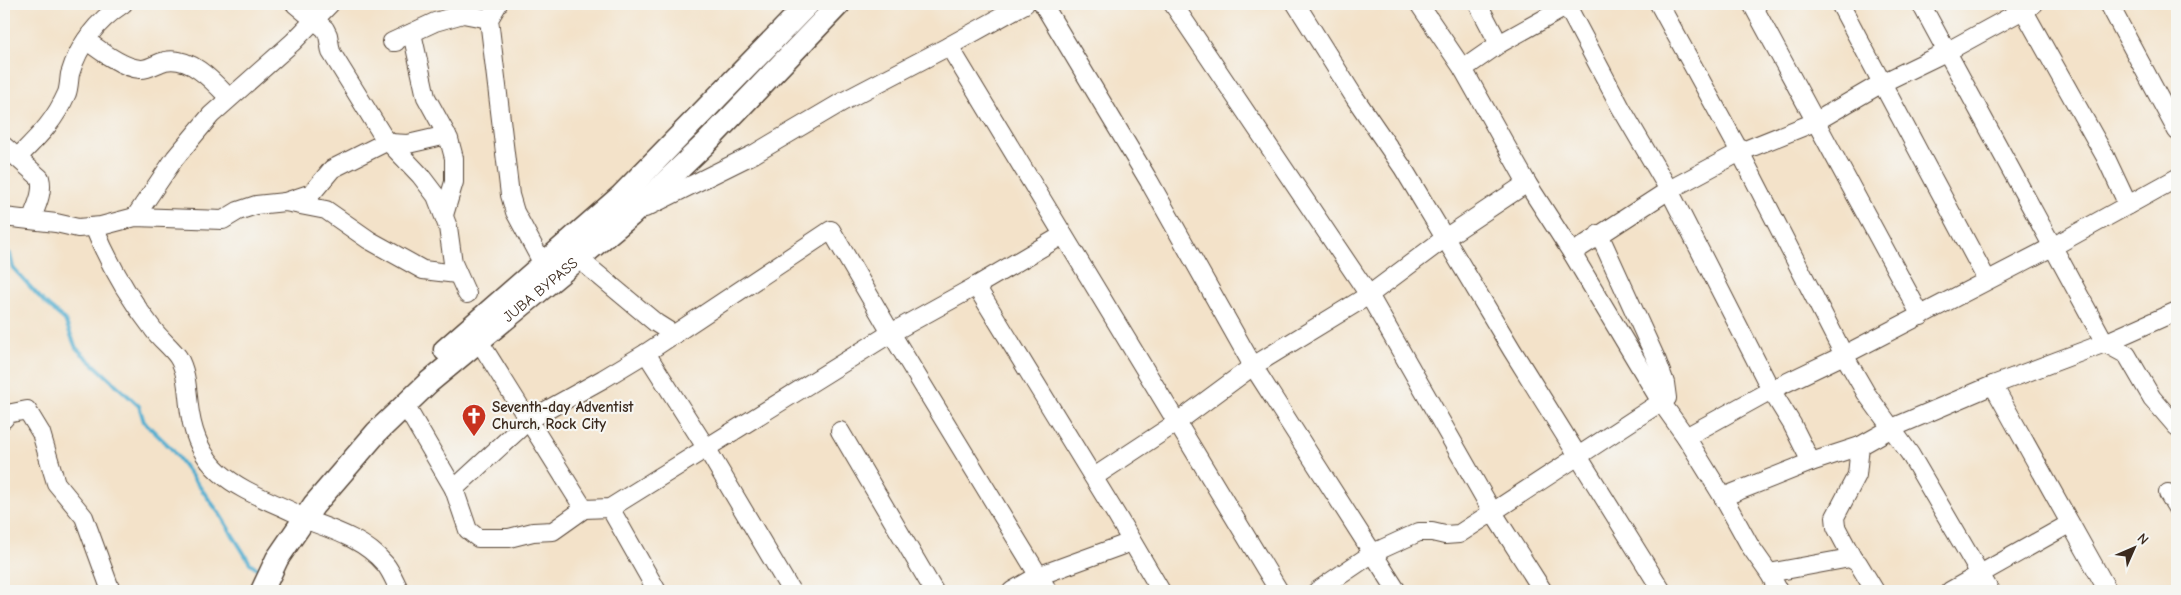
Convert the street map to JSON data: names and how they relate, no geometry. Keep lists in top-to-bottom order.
{
  "streets": {
    "main road": ["JUBA BYPASS"]
  },
  "places": {
    "church": ["Seventh-day Adventist Church, Rock City"]
  },
  "north": "top right"
}
